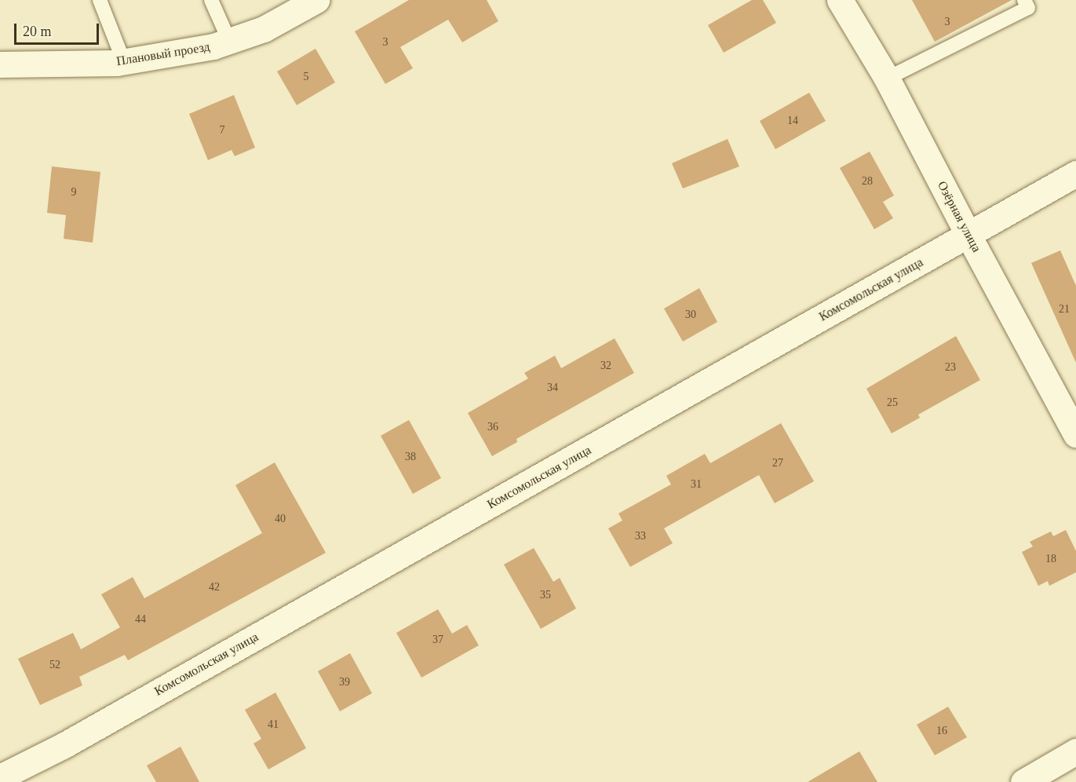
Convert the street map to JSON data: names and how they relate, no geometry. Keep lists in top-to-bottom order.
{
  "streets": {
    "street": ["Плановый проезд", "Озёрная улица", "Комсомольская улица"]
  },
  "crossings": [
    ["Озёрная улица", "Комсомольская улица"]
  ],
  "house_numbers": [
    "3",
    "3",
    "5",
    "14",
    "7",
    "28",
    "9",
    "21",
    "30",
    "32",
    "23",
    "34",
    "25",
    "36",
    "38",
    "27",
    "31",
    "40",
    "33",
    "18",
    "42",
    "35",
    "44",
    "37",
    "52",
    "39",
    "41",
    "16"
  ],
  "scale_bar": "20 m"
}
